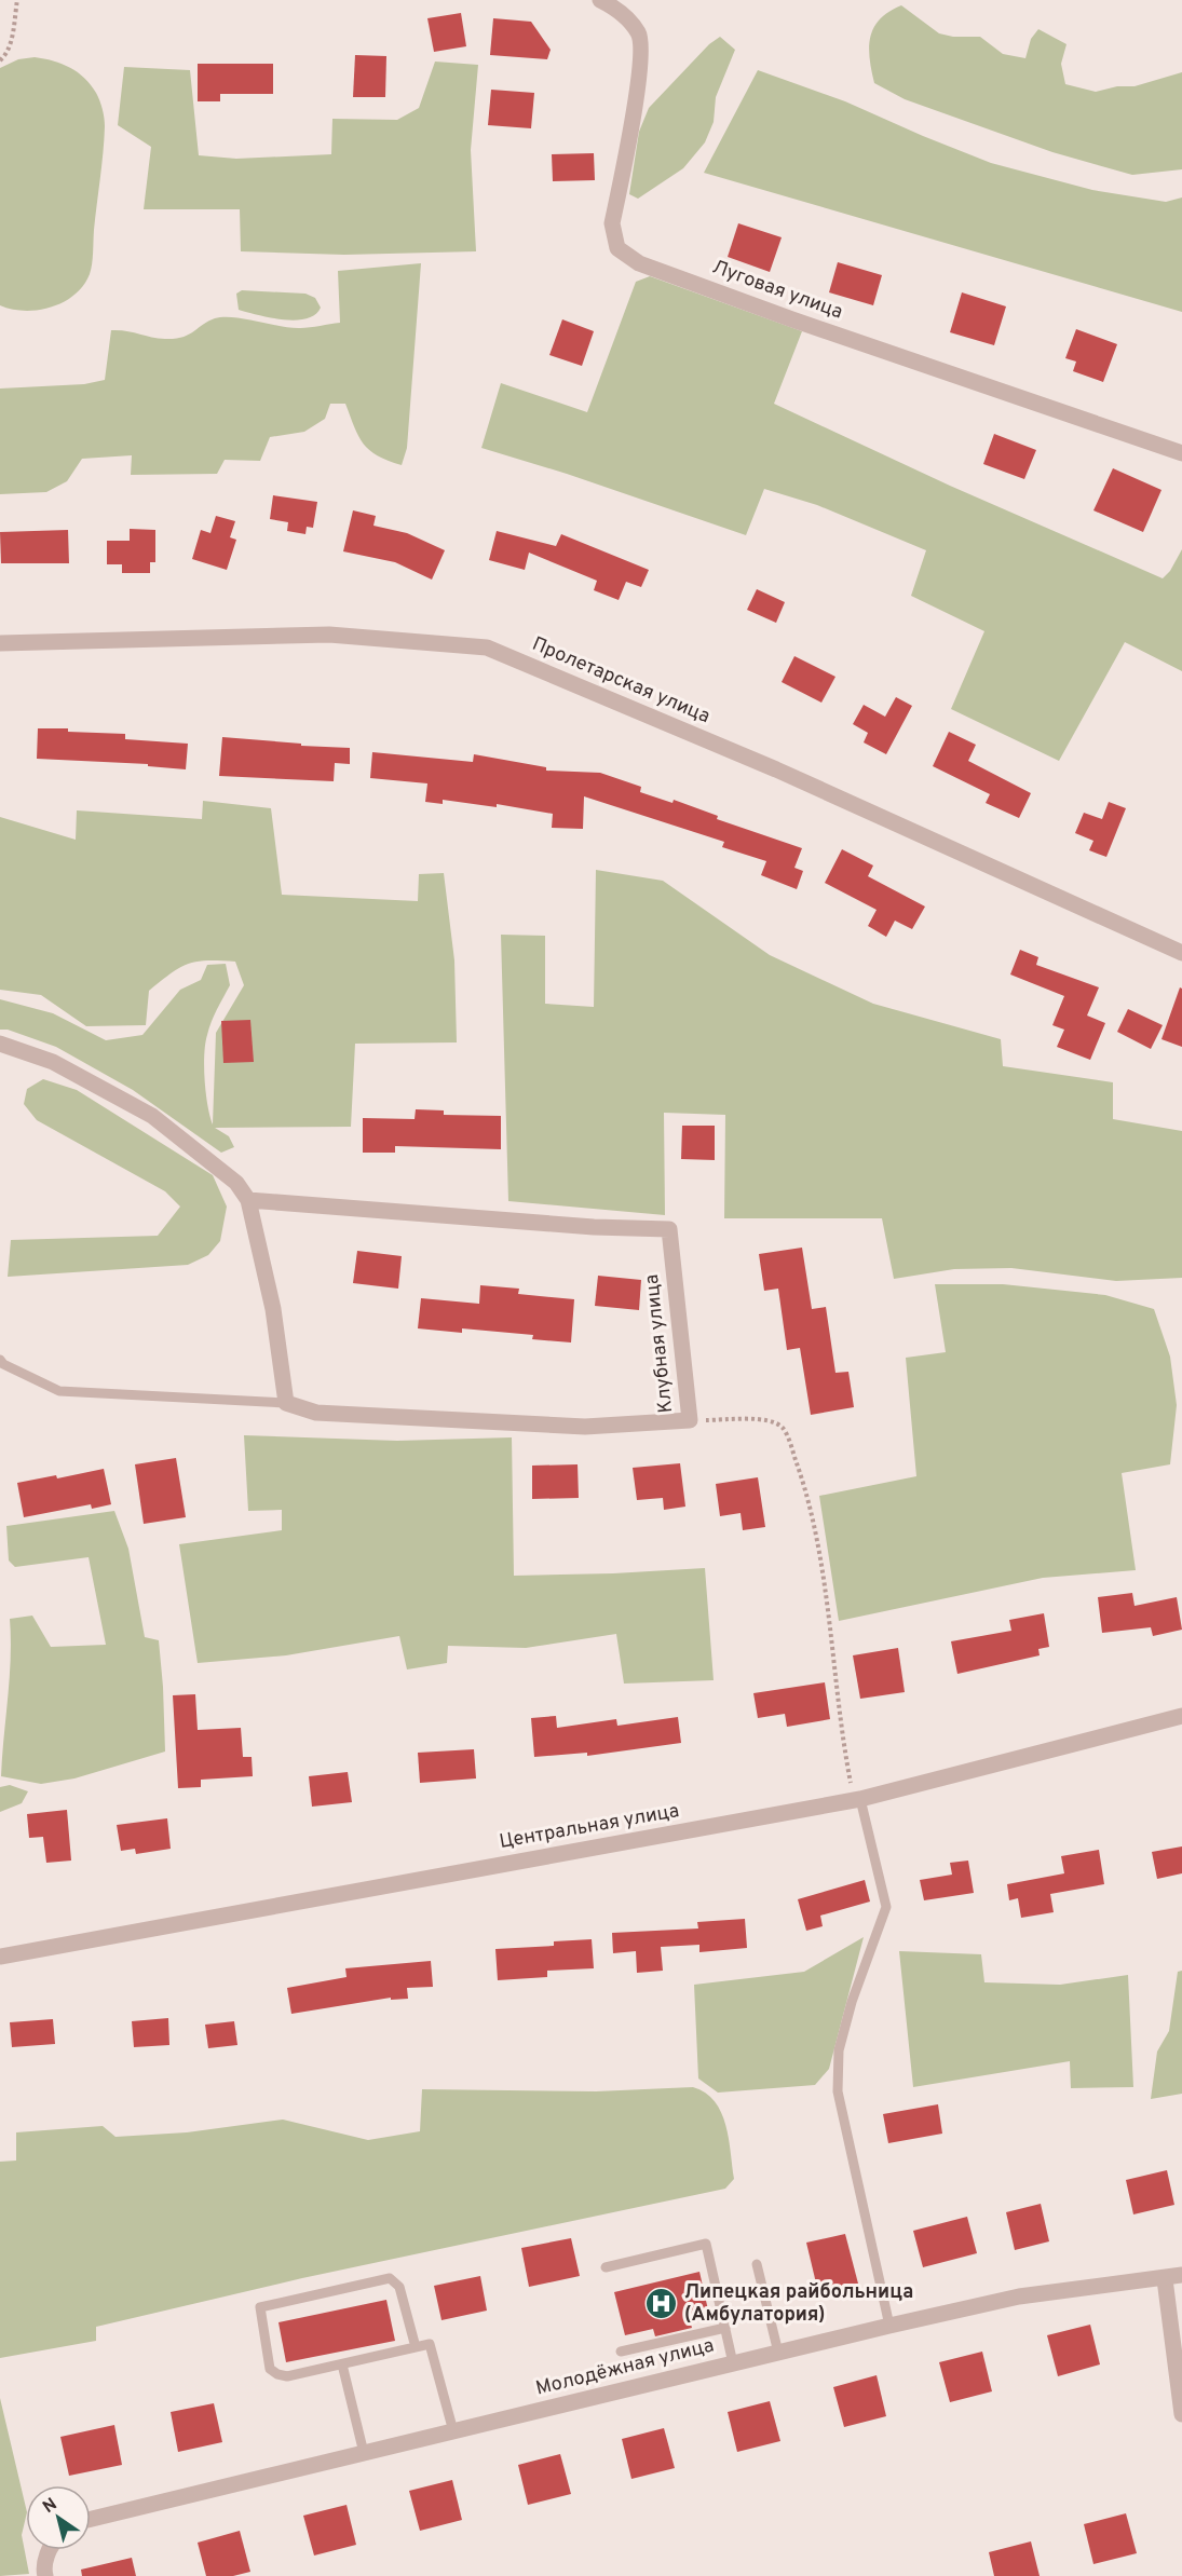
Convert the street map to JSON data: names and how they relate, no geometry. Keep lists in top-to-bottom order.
{
  "streets": {
    "street": [
      "Луговая улица",
      "Пролетарская улица",
      "Клубная улица",
      "Центральная улица",
      "Молодёжная улица"
    ]
  },
  "places": {
    "hospital": ["Липецкая райбольница (Амбулатория)"]
  },
  "north": "top left"
}
